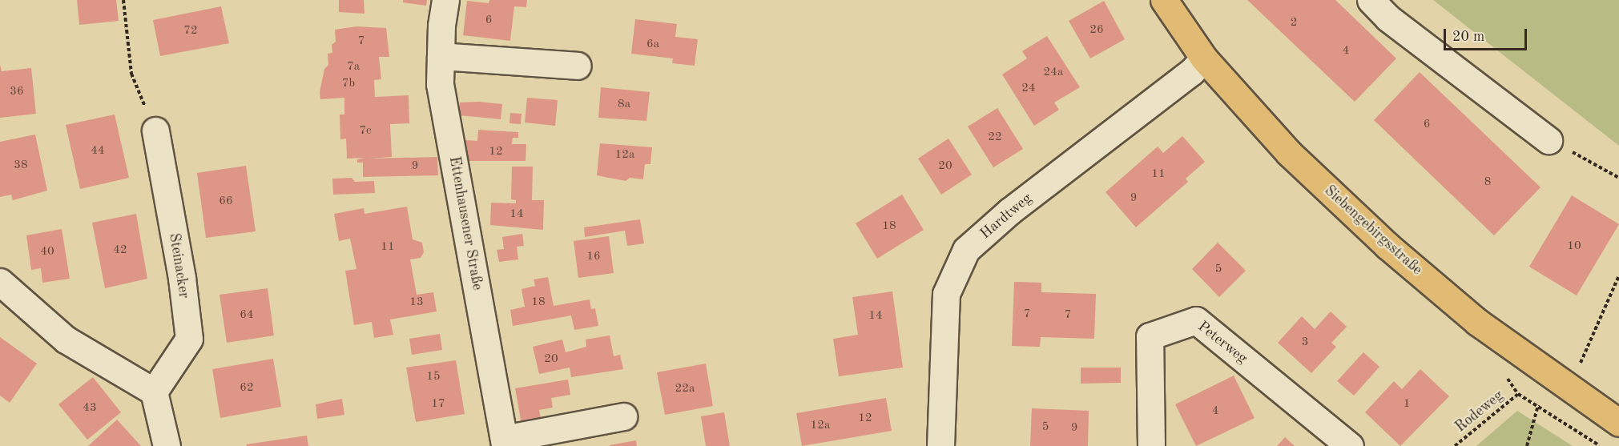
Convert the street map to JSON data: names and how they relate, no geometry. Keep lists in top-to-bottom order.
{
  "streets": {
    "main road": ["Siebengebirgsstraße"],
    "street": [
      "Hardtweg",
      "Ettenhausener Straße",
      "Steinacker",
      "Peterweg"
    ],
    "path": ["Rodeweg"]
  },
  "crossings": [
    ["Hardtweg", "Siebengebirgsstraße"]
  ],
  "house_numbers": [
    "6",
    "2",
    "26",
    "72",
    "7",
    "6a",
    "4",
    "7a",
    "24a",
    "7b",
    "24",
    "36",
    "8a",
    "6",
    "7c",
    "22",
    "44",
    "12",
    "12a",
    "38",
    "9",
    "20",
    "11",
    "8",
    "9",
    "66",
    "14",
    "18",
    "10",
    "11",
    "42",
    "40",
    "16",
    "5",
    "13",
    "18",
    "7",
    "64",
    "7",
    "14",
    "3",
    "20",
    "15",
    "62",
    "22a",
    "17",
    "1",
    "43",
    "4",
    "12",
    "12a",
    "5",
    "9"
  ],
  "scale_bar": "20 m"
}
